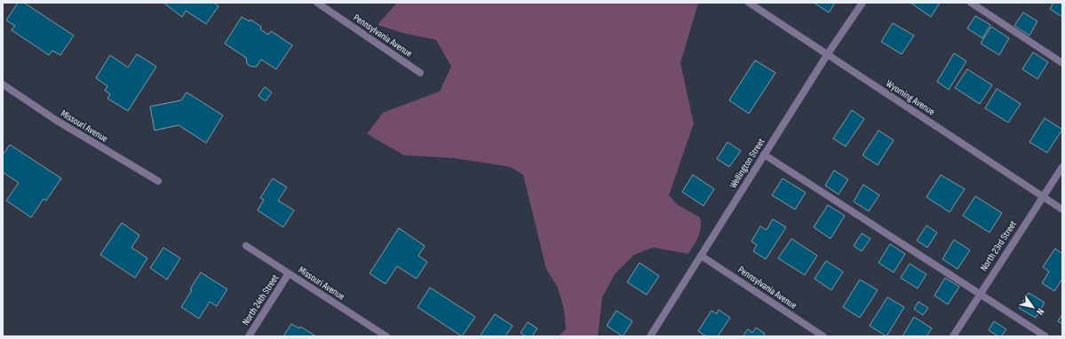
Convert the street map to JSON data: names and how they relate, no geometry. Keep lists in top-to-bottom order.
{
  "streets": {
    "street": [
      "Pennsylvania Avenue",
      "Wyoming Avenue",
      "Missouri Avenue",
      "Wellington Street",
      "North 23rd Street",
      "North 24th Street"
    ]
  },
  "crossings": [
    ["Pennsylvania Avenue", "Wellington Street"],
    ["Wyoming Avenue", "Wellington Street"],
    ["Wyoming Avenue", "North 23rd Street"],
    ["Missouri Avenue", "North 24th Street"]
  ],
  "north": "bottom right"
}
